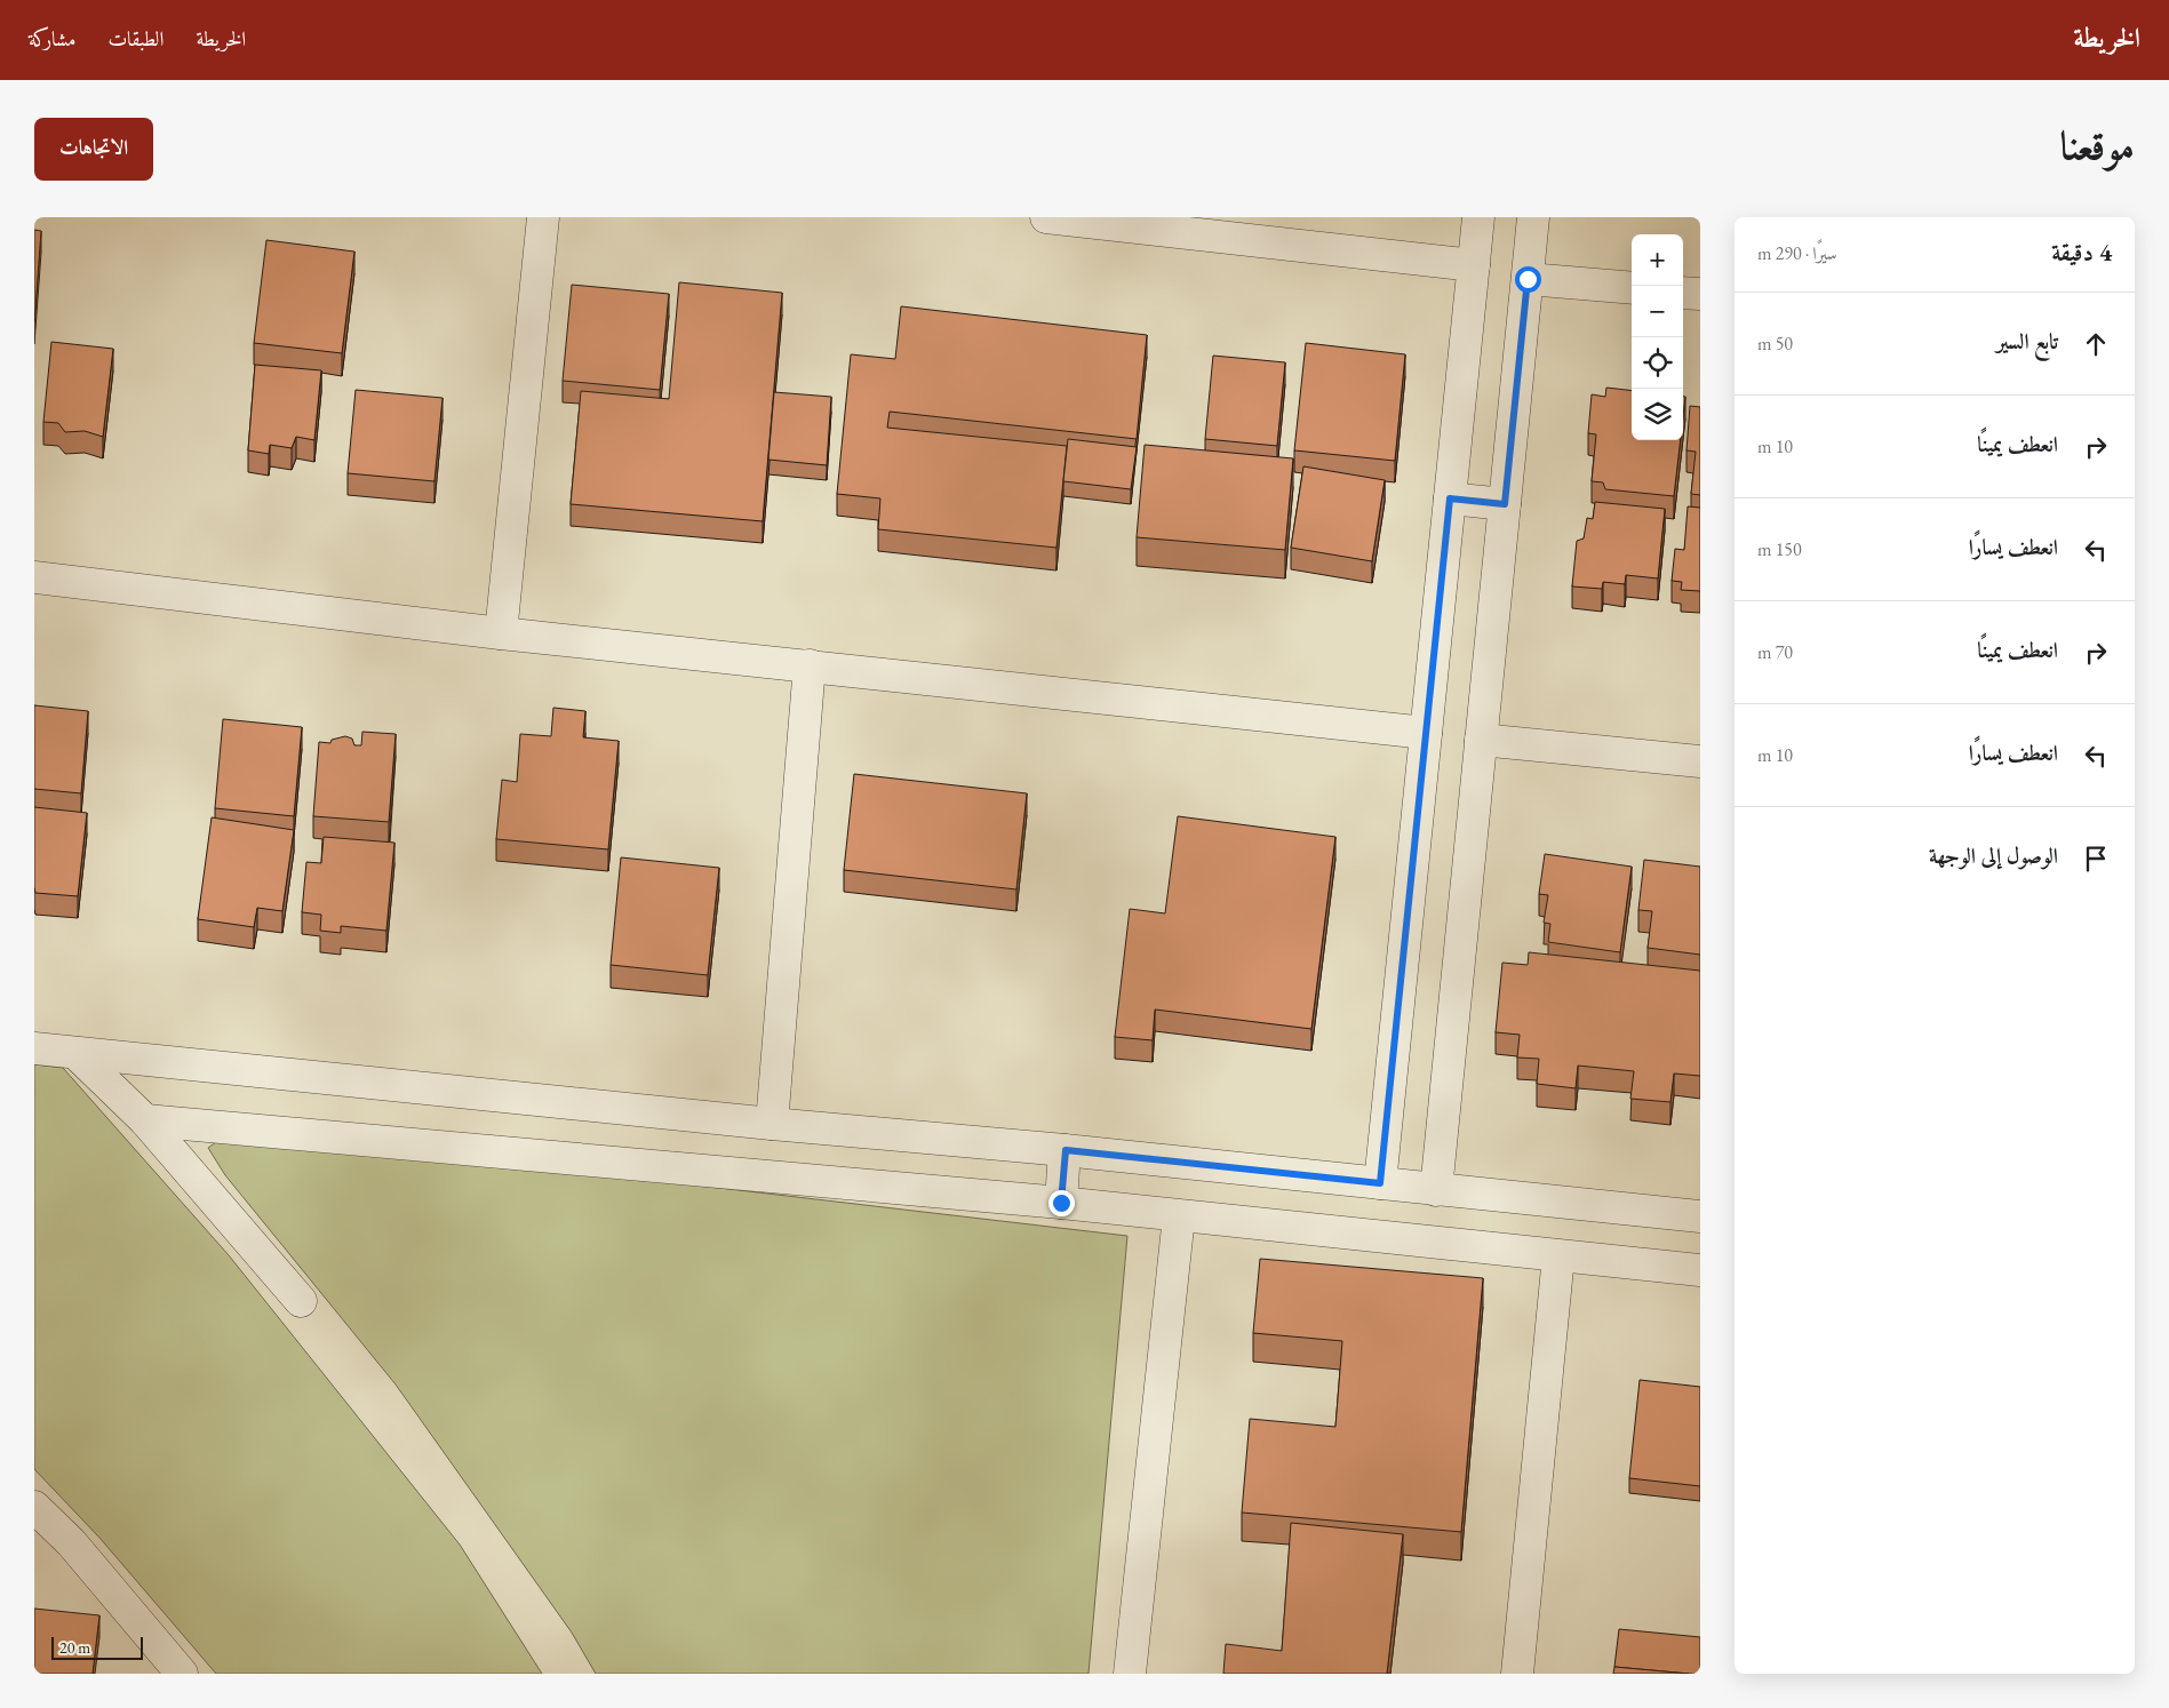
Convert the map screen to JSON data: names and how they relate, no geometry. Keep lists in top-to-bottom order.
{
  "scale_bar": "20 m",
  "page": {
    "header": "الخريطة",
    "nav": ["الخريطة", "الطبقات", "مشاركة"],
    "title": "موقعنا",
    "buttons": "الاتجاهات",
    "heading": ["4 دقيقة", "سيرًا · 290 m"],
    "map_buttons": ["+", "−"],
    "list": [
      ["تابع السير", "50 m"],
      ["انعطف يمينًا", "10 m"],
      ["انعطف يسارًا", "150 m"],
      ["انعطف يمينًا", "70 m"],
      ["انعطف يسارًا", "10 m"],
      "الوصول إلى الوجهة"
    ],
    "scale": "20 m"
  }
}
